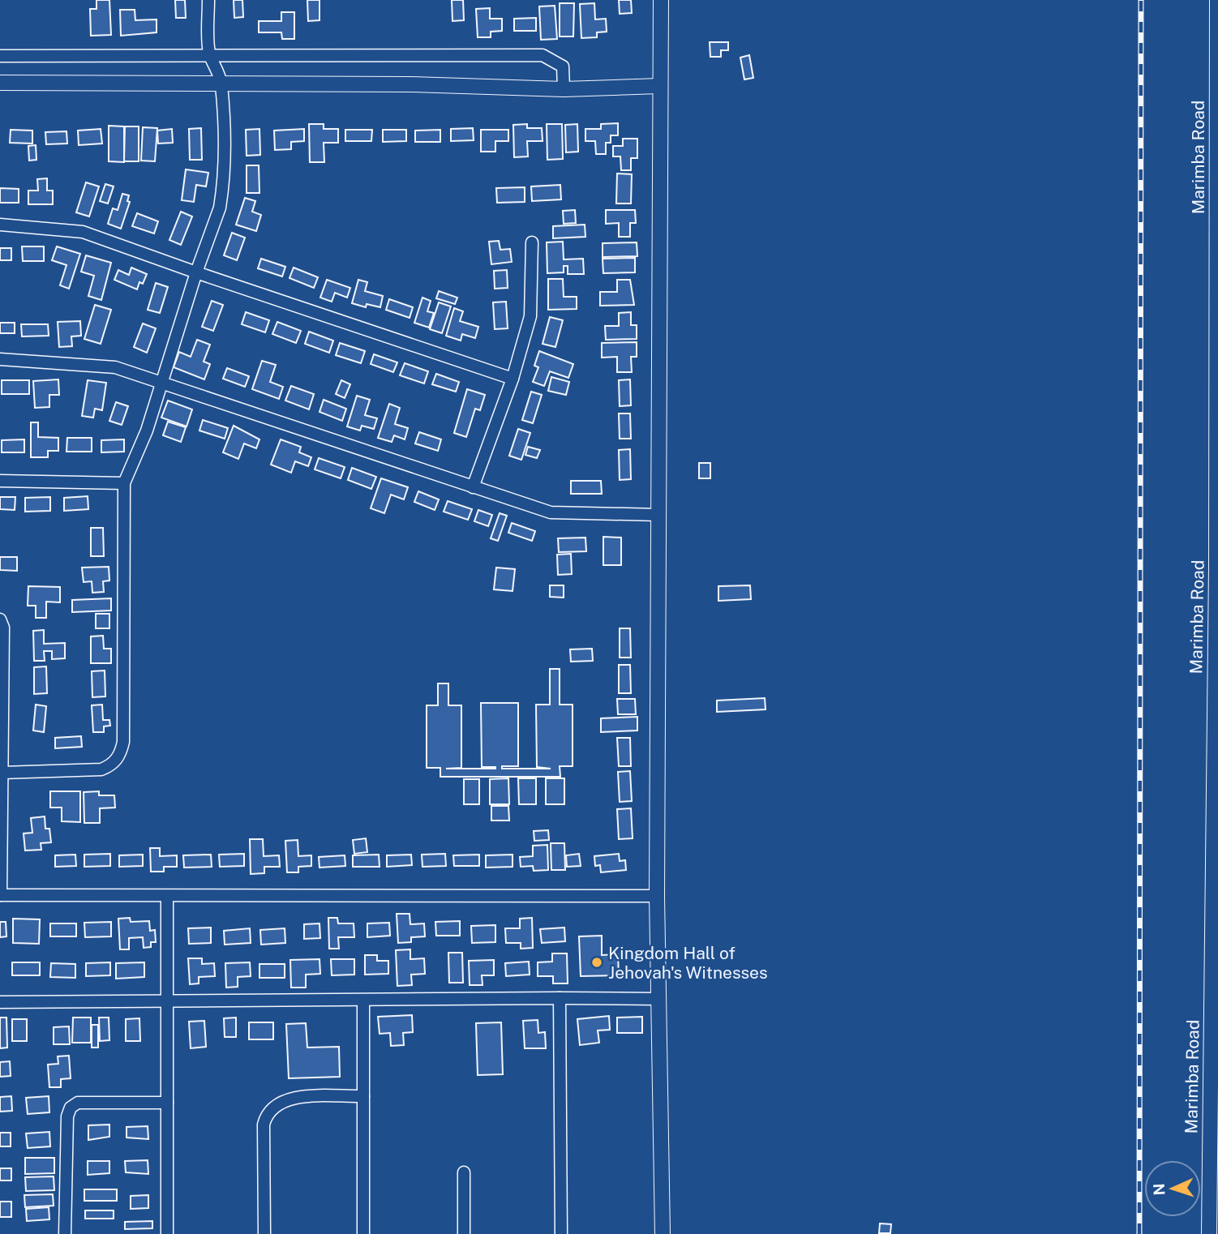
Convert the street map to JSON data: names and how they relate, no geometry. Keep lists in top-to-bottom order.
{
  "streets": {
    "street": ["Marimba Road"]
  },
  "places": ["Kingdom Hall of Jehovah's Witnesses"],
  "north": "left"
}
